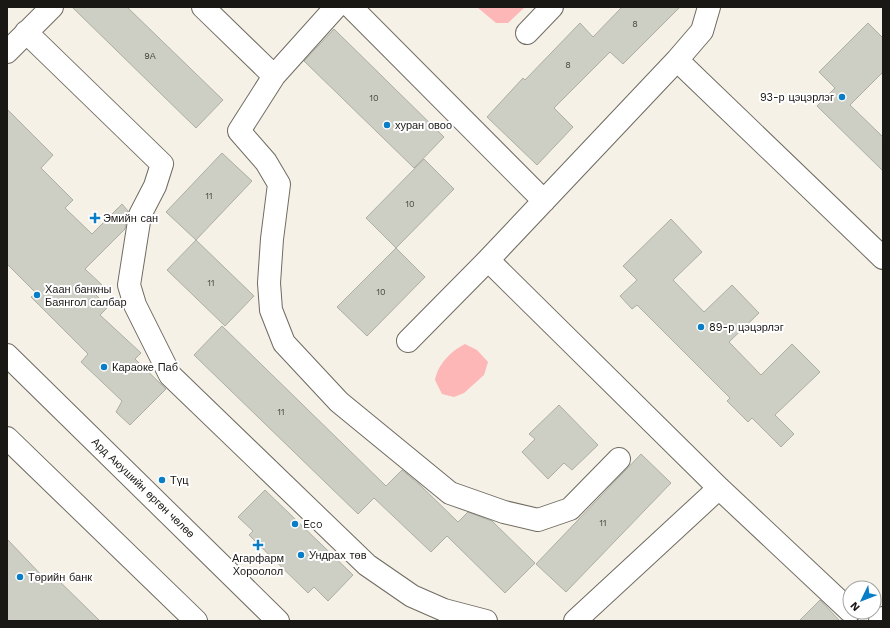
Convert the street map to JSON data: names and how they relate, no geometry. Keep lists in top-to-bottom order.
{
  "streets": {
    "street": ["Ард Аюушийн өргөн чөлөө"]
  },
  "places": {
    "other": [
      "93-р цэцэрлэг",
      "хуран овоо",
      "Хаан банкны Баянгол салбар",
      "89-р цэцэрлэг",
      "Караоке Паб",
      "Түц",
      "Eco",
      "Ундрах төв",
      "Төрийн банк"
    ],
    "health": ["Эмийн сан", "Агарфарм Хороолол"]
  },
  "house_numbers": [
    "8",
    "9А",
    "8",
    "10",
    "11",
    "10",
    "11",
    "10",
    "11",
    "11"
  ],
  "north": "bottom left"
}
